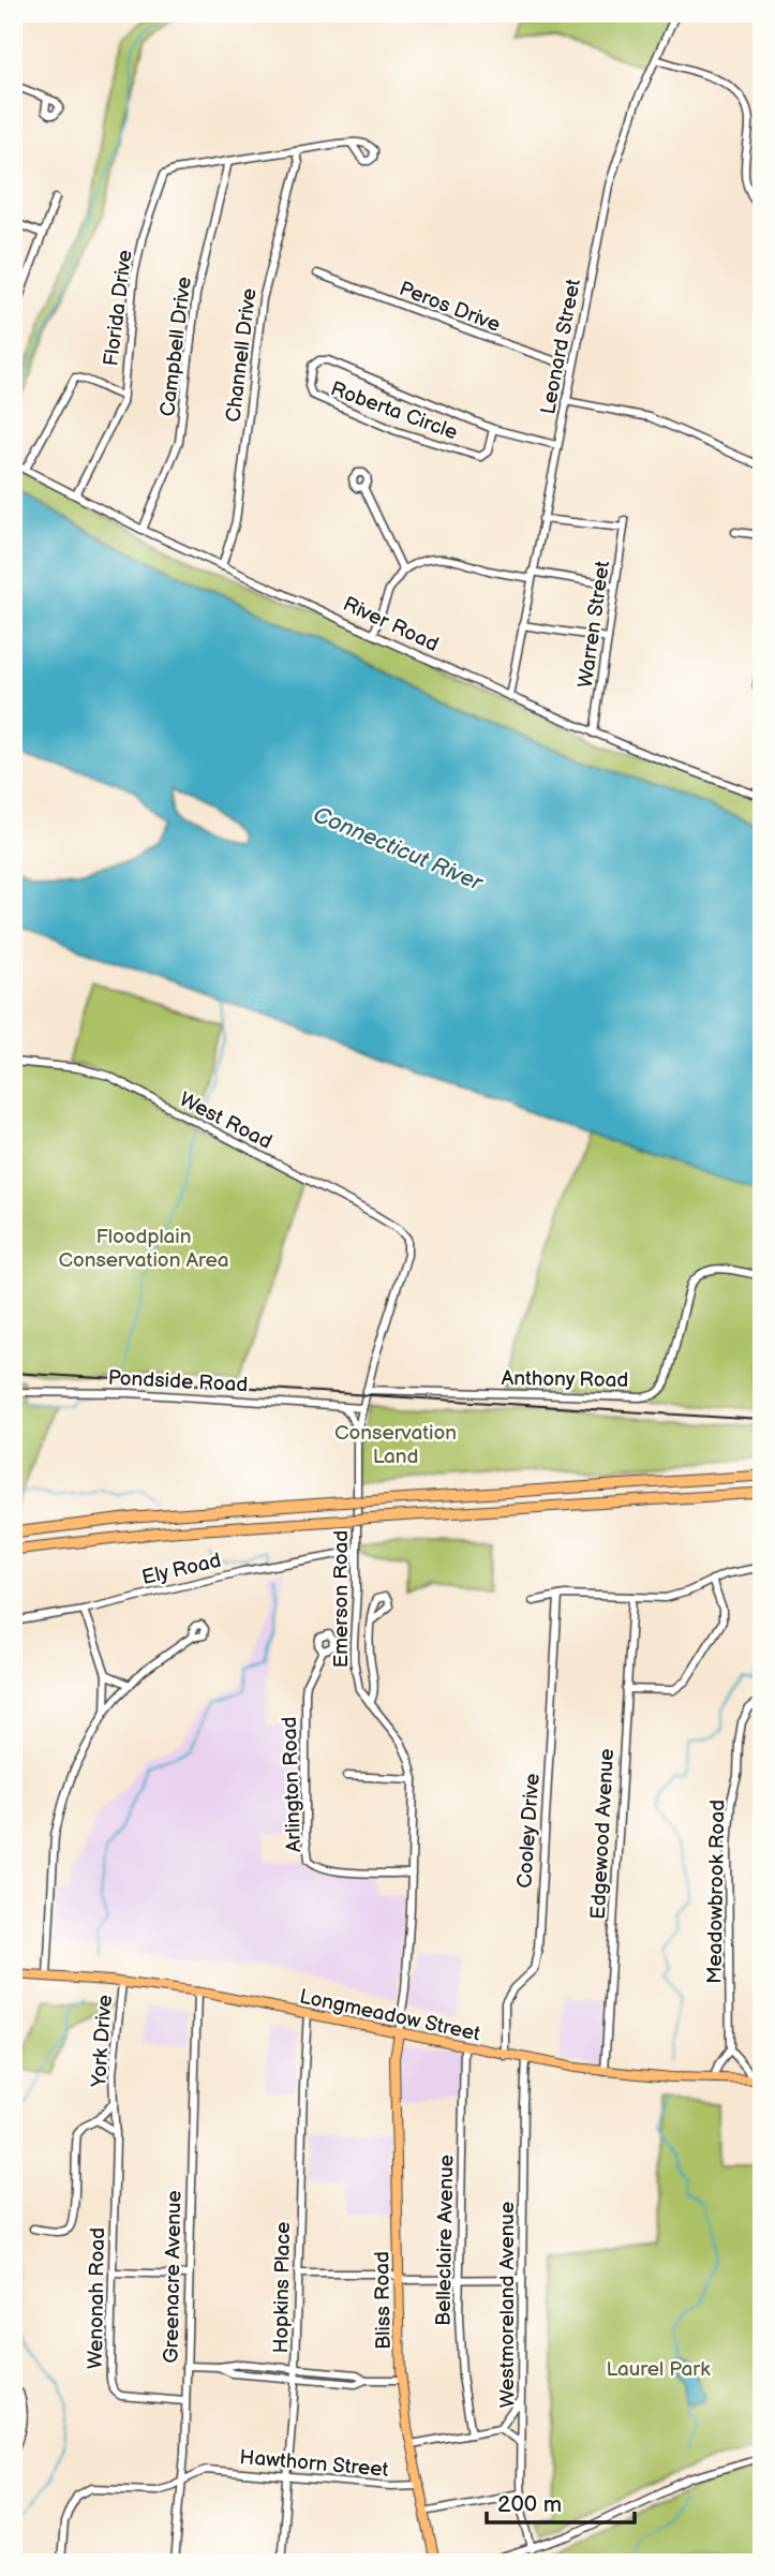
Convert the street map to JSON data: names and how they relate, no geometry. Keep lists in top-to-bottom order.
{
  "streets": {
    "main road": ["Longmeadow Street", "Bliss Road"],
    "street": [
      "Peros Drive",
      "Florida Drive",
      "Campbell Drive",
      "Leonard Street",
      "Channell Drive",
      "Roberta Circle",
      "River Road",
      "Warren Street",
      "West Road",
      "Anthony Road",
      "Pondside Road",
      "Ely Road",
      "Emerson Road",
      "Arlington Road",
      "Cooley Drive",
      "Edgewood Avenue",
      "Meadowbrook Road",
      "York Drive",
      "Belleclaire Avenue",
      "Greenacre Avenue",
      "Hopkins Place",
      "Wenonah Road",
      "Westmoreland Avenue",
      "Hawthorn Street"
    ]
  },
  "crossings": [
    ["Peros Drive", "Leonard Street"],
    ["Florida Drive", "Campbell Drive"],
    ["Florida Drive", "Channell Drive"],
    ["Florida Drive", "River Road"],
    ["Campbell Drive", "River Road"],
    ["Leonard Street", "Roberta Circle"],
    ["Leonard Street", "River Road"],
    ["Leonard Street", "Warren Street"],
    ["Channell Drive", "River Road"],
    ["River Road", "Warren Street"],
    ["West Road", "Emerson Road"],
    ["Anthony Road", "Emerson Road"],
    ["Pondside Road", "Emerson Road"],
    ["Ely Road", "Emerson Road"],
    ["Emerson Road", "Arlington Road"],
    ["Emerson Road", "Longmeadow Street"],
    ["Emerson Road", "Bliss Road"],
    ["Cooley Drive", "Longmeadow Street"],
    ["Edgewood Avenue", "Longmeadow Street"],
    ["Meadowbrook Road", "Longmeadow Street"],
    ["Longmeadow Street", "York Drive"],
    ["Longmeadow Street", "Belleclaire Avenue"],
    ["Longmeadow Street", "Greenacre Avenue"],
    ["Longmeadow Street", "Hopkins Place"],
    ["Longmeadow Street", "Bliss Road"],
    ["Longmeadow Street", "Westmoreland Avenue"],
    ["York Drive", "Wenonah Road"],
    ["Greenacre Avenue", "Wenonah Road"],
    ["Greenacre Avenue", "Hawthorn Street"],
    ["Hopkins Place", "Hawthorn Street"],
    ["Bliss Road", "Hawthorn Street"]
  ],
  "water": ["Connecticut River"],
  "parks": ["Floodplain Conservation Area", "Conservation Land", "Laurel Park"],
  "scale_bar": "200 m"
}
